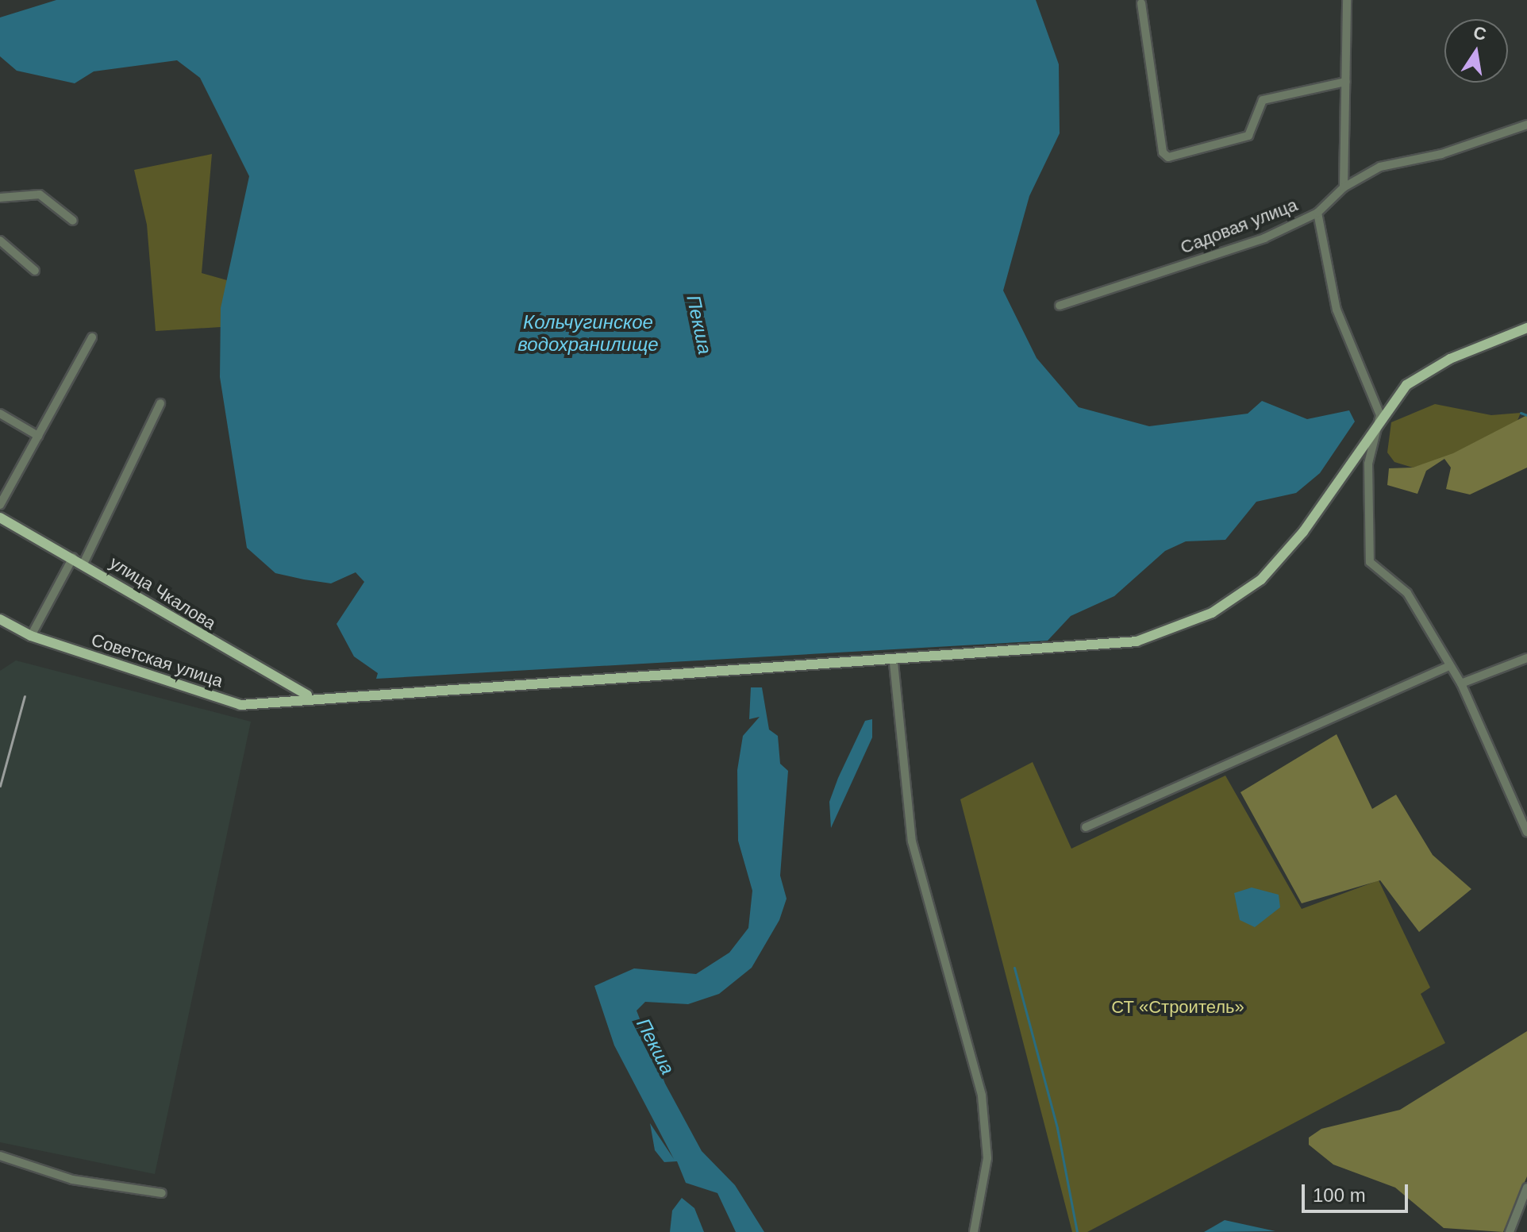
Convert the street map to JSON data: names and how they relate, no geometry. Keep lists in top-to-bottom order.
{
  "streets": {
    "main road": ["улица Чкалова", "Советская улица"],
    "street": ["Садовая улица"]
  },
  "crossings": [
    ["улица Чкалова", "Советская улица"]
  ],
  "water": ["Кольчугинское водохранилище", "Пекша"],
  "parks": ["СТ «Строитель»"],
  "scale_bar": "100 m",
  "north": "top"
}
